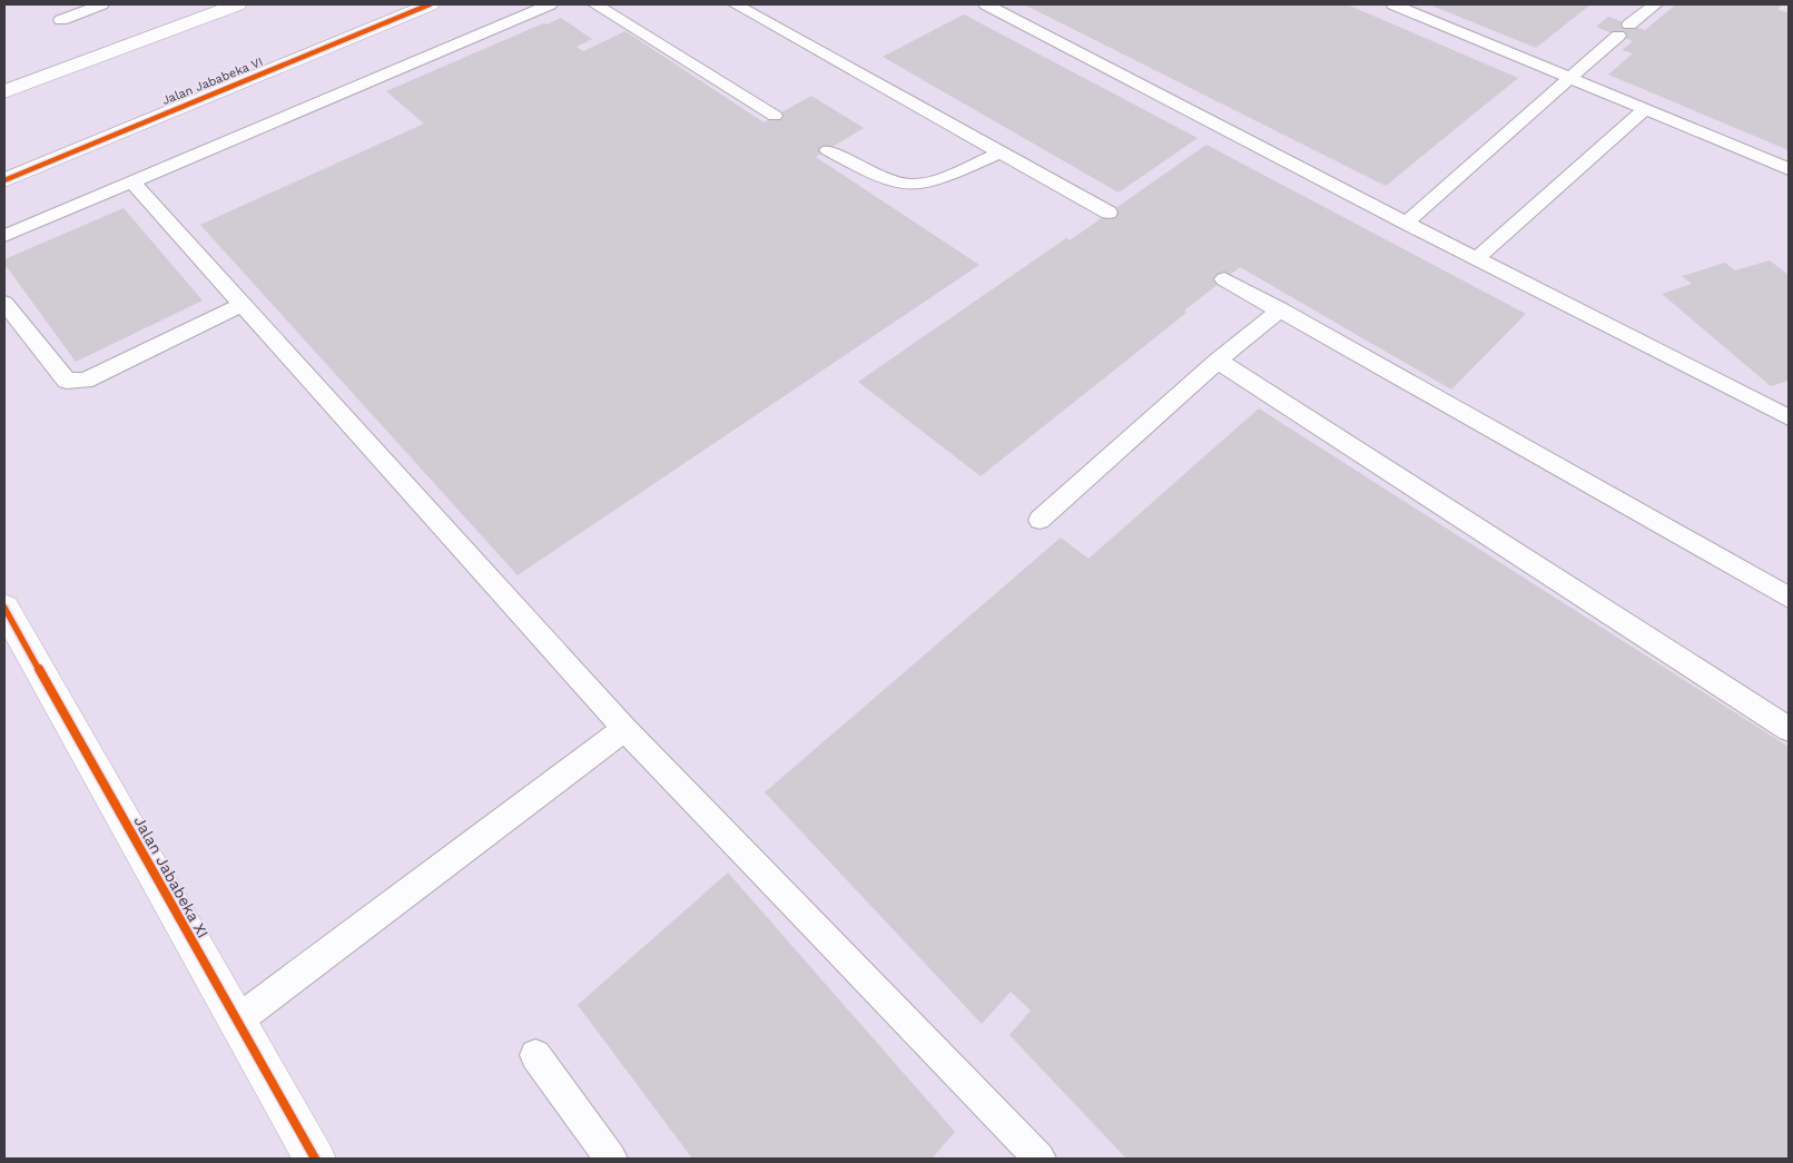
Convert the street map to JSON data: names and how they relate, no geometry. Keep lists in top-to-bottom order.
{
  "streets": {
    "street": ["Jalan Jababeka VI", "Jalan Jababeka XI"]
  }
}
